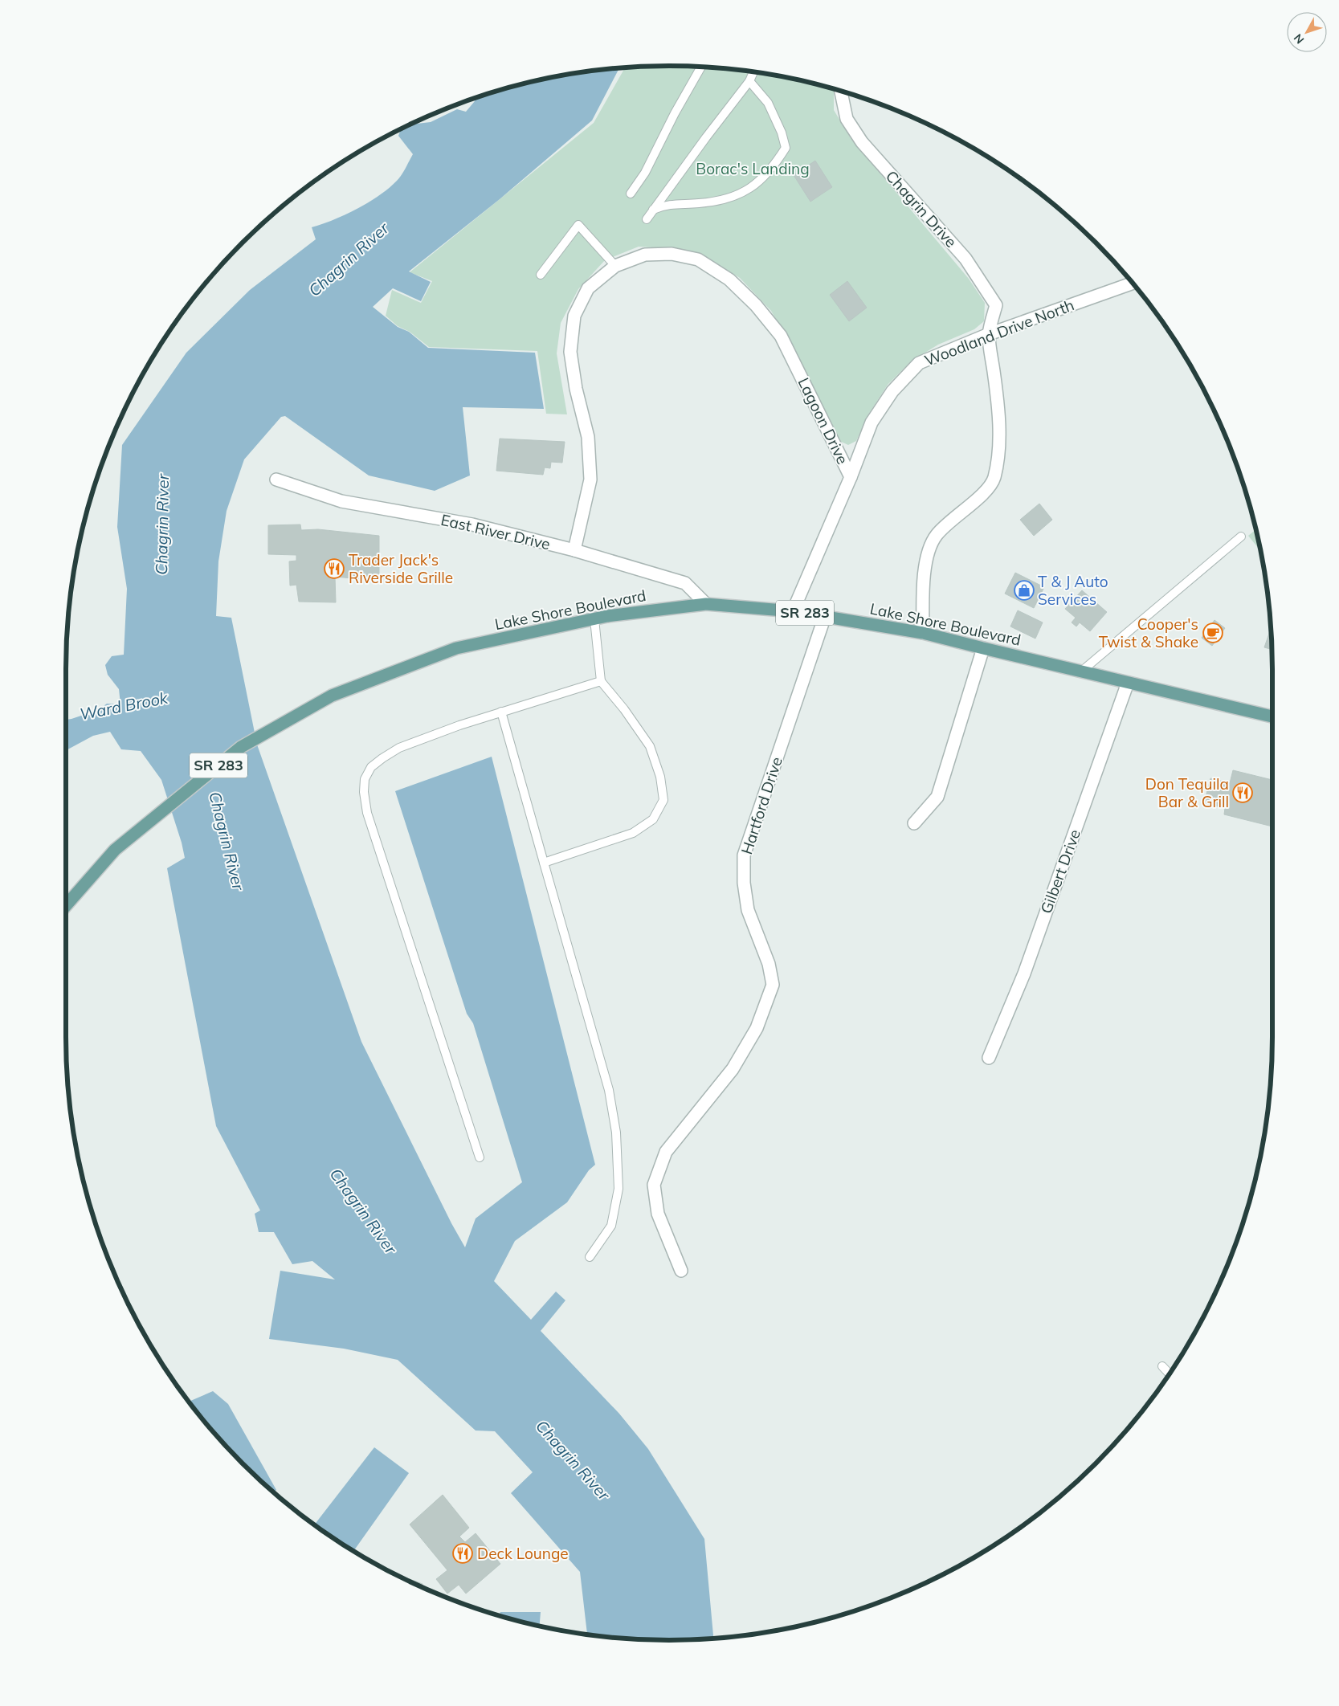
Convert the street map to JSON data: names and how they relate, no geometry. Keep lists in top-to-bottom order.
{
  "streets": {
    "main road": ["Lake Shore Boulevard", "SR 283"],
    "street": [
      "Chagrin Drive",
      "Woodland Drive North",
      "Lagoon Drive",
      "East River Drive",
      "Hartford Drive",
      "Gilbert Drive"
    ]
  },
  "crossings": [
    ["Chagrin Drive", "Woodland Drive North"],
    ["Woodland Drive North", "Lagoon Drive"],
    ["Lagoon Drive", "Lake Shore Boulevard"],
    ["East River Drive", "Lake Shore Boulevard"],
    ["Lake Shore Boulevard", "Hartford Drive"],
    ["Lake Shore Boulevard", "Gilbert Drive"]
  ],
  "water": ["Chagrin River", "Ward Brook"],
  "parks": ["Borac's Landing"],
  "places": {
    "restaurant": ["Trader Jack's Riverside Grille", "Don Tequila Bar & Grill", "Deck Lounge"],
    "shop": ["T & J Auto Services"],
    "cafe": ["Cooper's Twist & Shake"]
  },
  "north": "bottom left"
}
